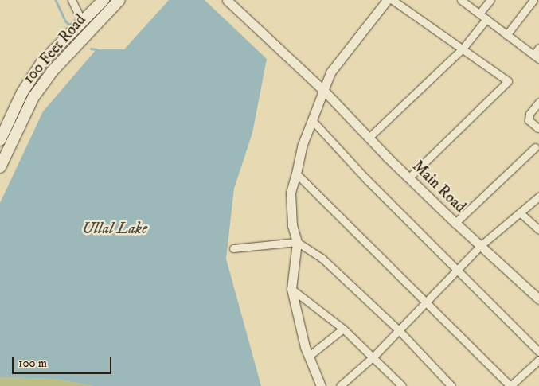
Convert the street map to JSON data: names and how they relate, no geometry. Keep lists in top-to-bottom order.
{
  "streets": {
    "main road": ["100 Feet Road"],
    "street": ["Main Road"]
  },
  "water": ["Ullal Lake"],
  "scale_bar": "100 m"
}
